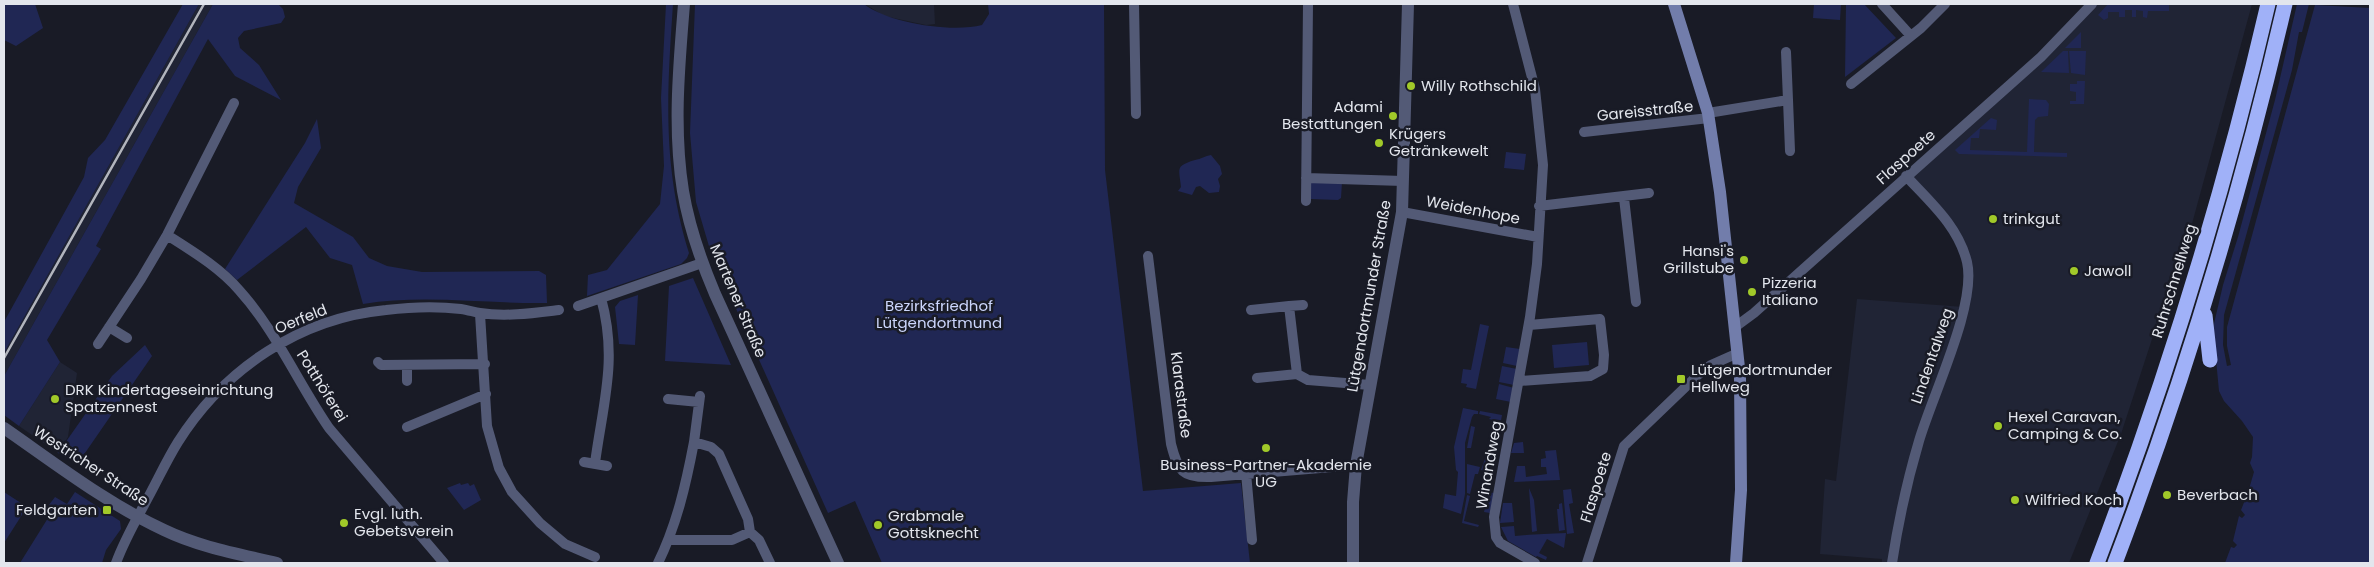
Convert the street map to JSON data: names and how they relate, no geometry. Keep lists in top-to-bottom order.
{
  "streets": {
    "highway": ["Ruhrschnellweg"],
    "street": [
      "Gareisstraße",
      "Flaspoete",
      "Weidenhope",
      "Lütgendortmunder Straße",
      "Martener Straße",
      "Oerfeld",
      "Lindentalweg",
      "Potthöferei",
      "Klarastraße",
      "Winandweg",
      "Westricher Straße"
    ]
  },
  "crossings": [
    ["Flaspoete", "Lindentalweg"],
    ["Weidenhope", "Lütgendortmunder Straße"],
    ["Weidenhope", "Winandweg"],
    ["Lütgendortmunder Straße", "Klarastraße"],
    ["Oerfeld", "Potthöferei"],
    ["Oerfeld", "Westricher Straße"]
  ],
  "parks": ["Bezirksfriedhof Lütgendortmund"],
  "places": {
    "other": [
      "Willy Rothschild",
      "Adami Bestattungen",
      "Krügers Getränkewelt",
      "trinkgut",
      "Hansi's Grillstube",
      "Jawoll",
      "Pizzeria Italiano",
      "DRK Kindertageseinrichtung Spatzennest",
      "Hexel Caravan, Camping & Co.",
      "Business-Partner-Akademie UG",
      "Beverbach",
      "Wilfried Koch",
      "Evgl. luth. Gebetsverein",
      "Grabmale Gottsknecht"
    ],
    "transit": ["Lütgendortmunder Hellweg", "Feldgarten"]
  }
}
